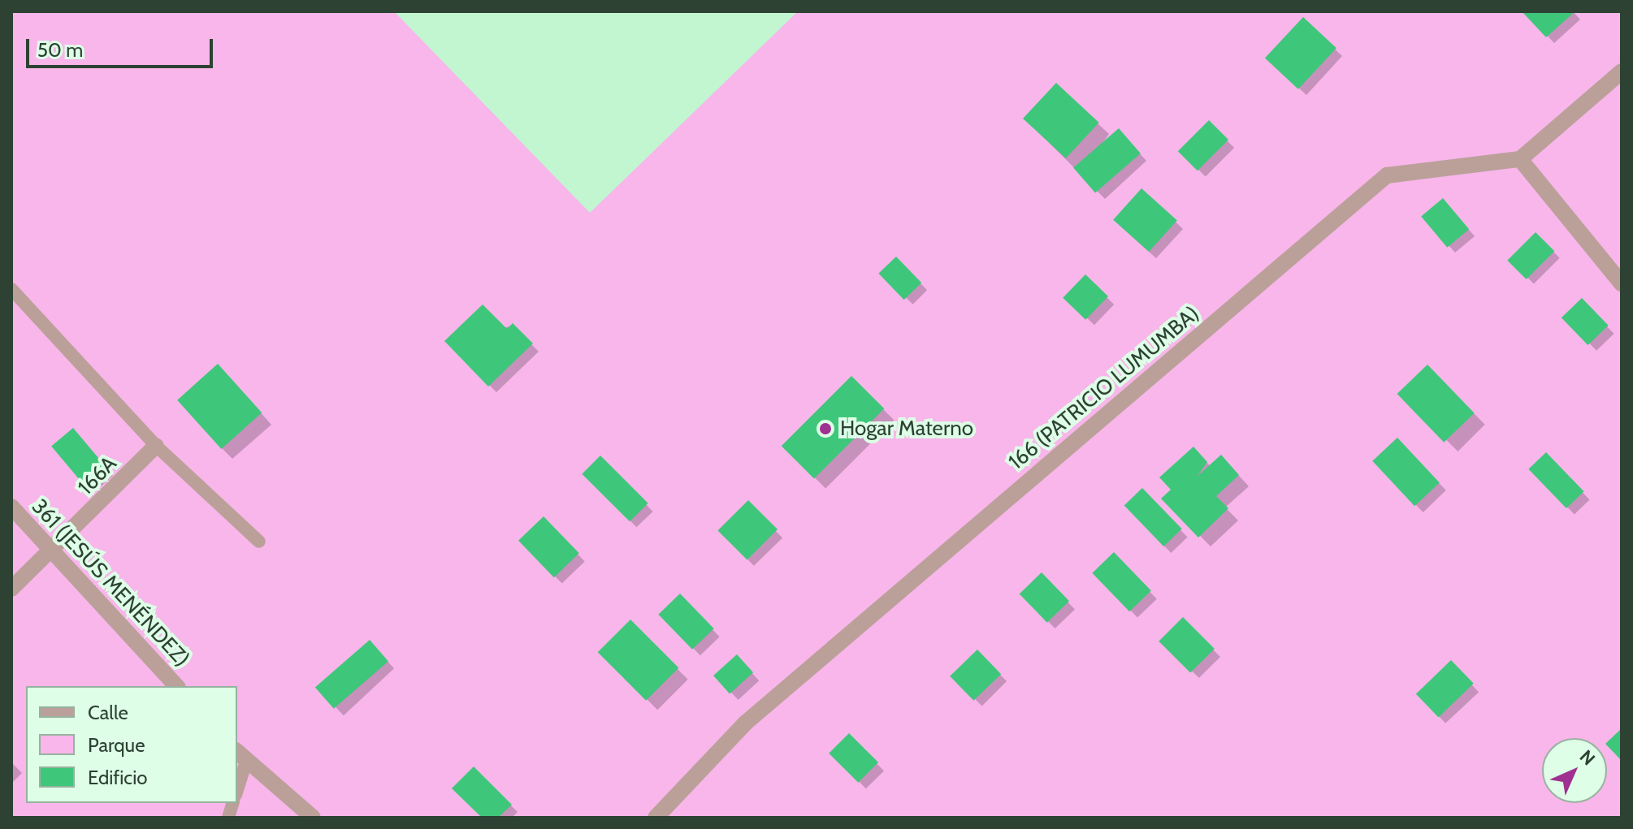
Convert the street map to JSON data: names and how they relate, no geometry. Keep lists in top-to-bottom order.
{
  "streets": {
    "street": ["166 (PATRICIO LUMUMBA)", "166A", "361 (JESÚS MENÉNDEZ)"]
  },
  "crossings": [
    ["166A", "361 (JESÚS MENÉNDEZ)"]
  ],
  "places": ["Hogar Materno"],
  "legend": ["Calle", "Parque", "Edificio"],
  "scale_bar": "50 m",
  "north": "top right"
}
